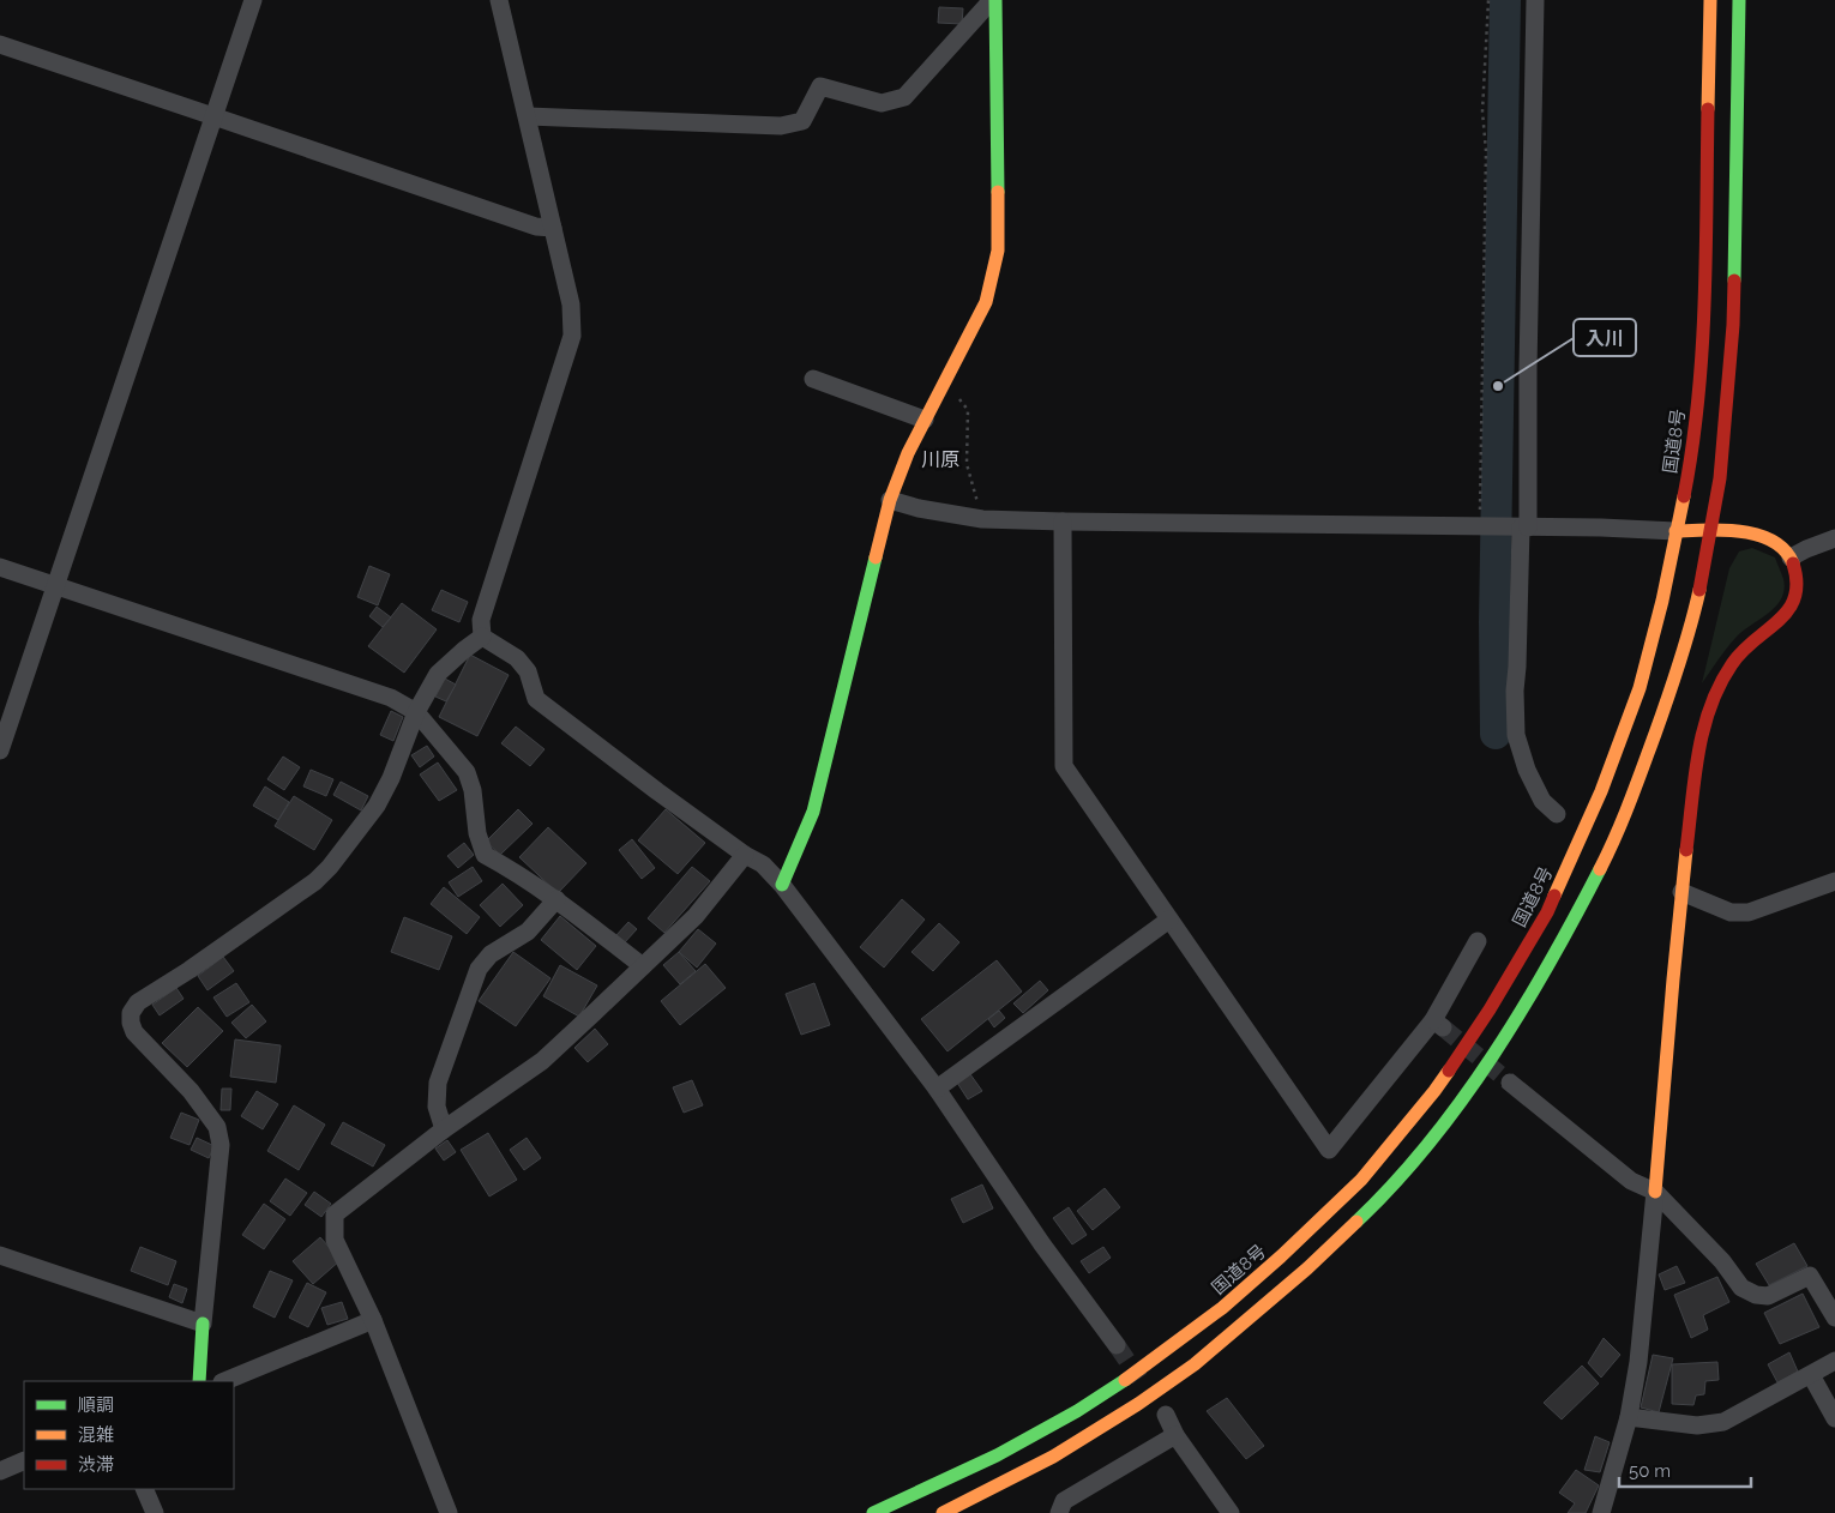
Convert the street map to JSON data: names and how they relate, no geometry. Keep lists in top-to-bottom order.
{
  "streets": {
    "main road": ["国道8号"]
  },
  "districts": ["川原"],
  "places": ["入川"],
  "legend": ["順調", "混雑", "渋滞"],
  "scale_bar": "50 m"
}
